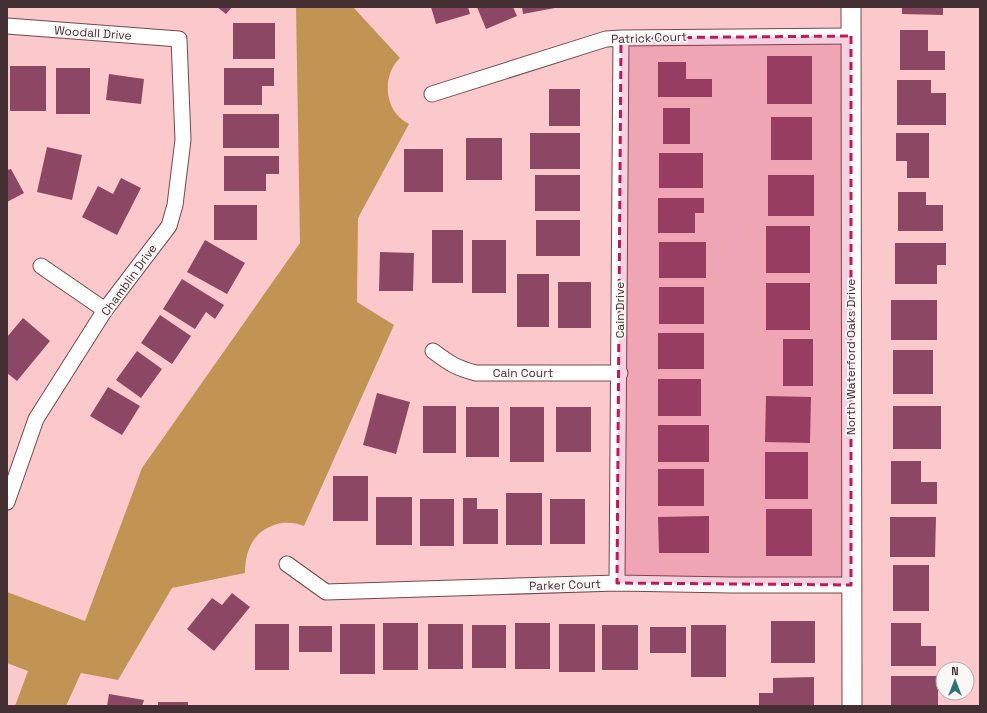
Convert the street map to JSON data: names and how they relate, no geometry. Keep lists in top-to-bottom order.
{
  "streets": {
    "street": [
      "Woodall Drive",
      "Patrick Court",
      "Chamblin Drive",
      "Cain Drive",
      "North Waterford Oaks Drive",
      "Cain Court",
      "Parker Court"
    ]
  },
  "crossings": [
    ["Woodall Drive", "Chamblin Drive"],
    ["Patrick Court", "Cain Drive"],
    ["Patrick Court", "North Waterford Oaks Drive"],
    ["Cain Drive", "Cain Court"],
    ["Cain Drive", "Parker Court"],
    ["North Waterford Oaks Drive", "Parker Court"]
  ],
  "north": "top"
}
